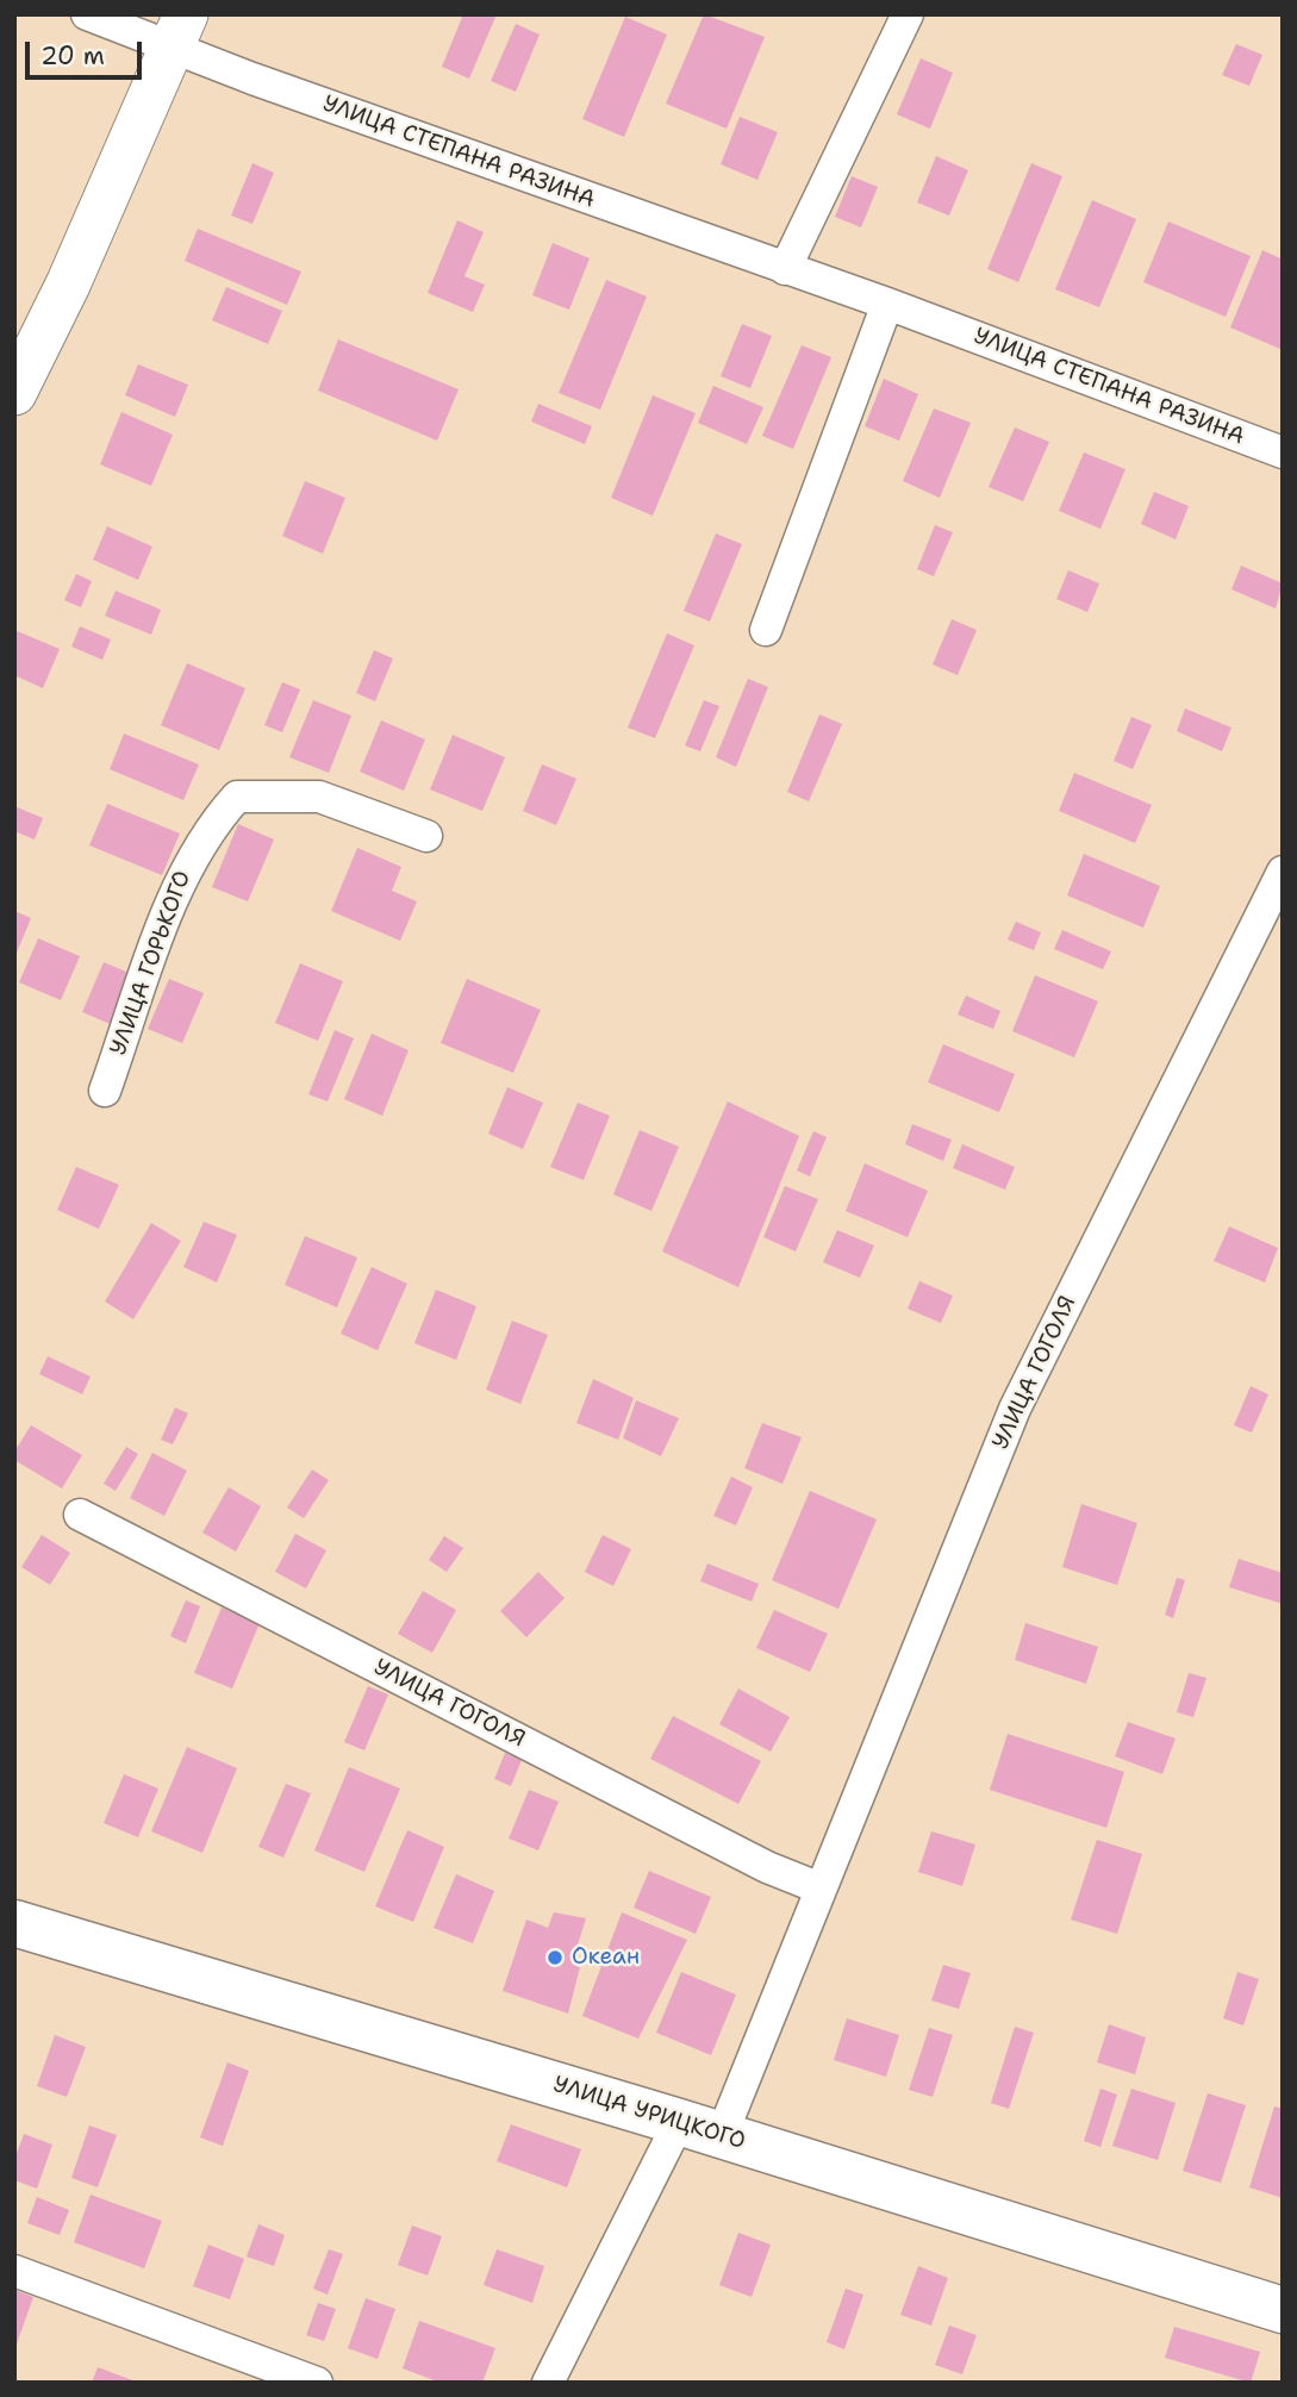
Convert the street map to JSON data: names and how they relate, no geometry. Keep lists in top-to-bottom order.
{
  "streets": {
    "main road": ["УЛИЦА УРИЦКОГО"],
    "street": ["УЛИЦА СТЕПАНА РАЗИНА", "УЛИЦА ГОРЬКОГО", "УЛИЦА ГОГОЛЯ"]
  },
  "crossings": [
    ["УЛИЦА ГОГОЛЯ", "УЛИЦА УРИЦКОГО"]
  ],
  "places": ["Океан"],
  "scale_bar": "20 m"
}
